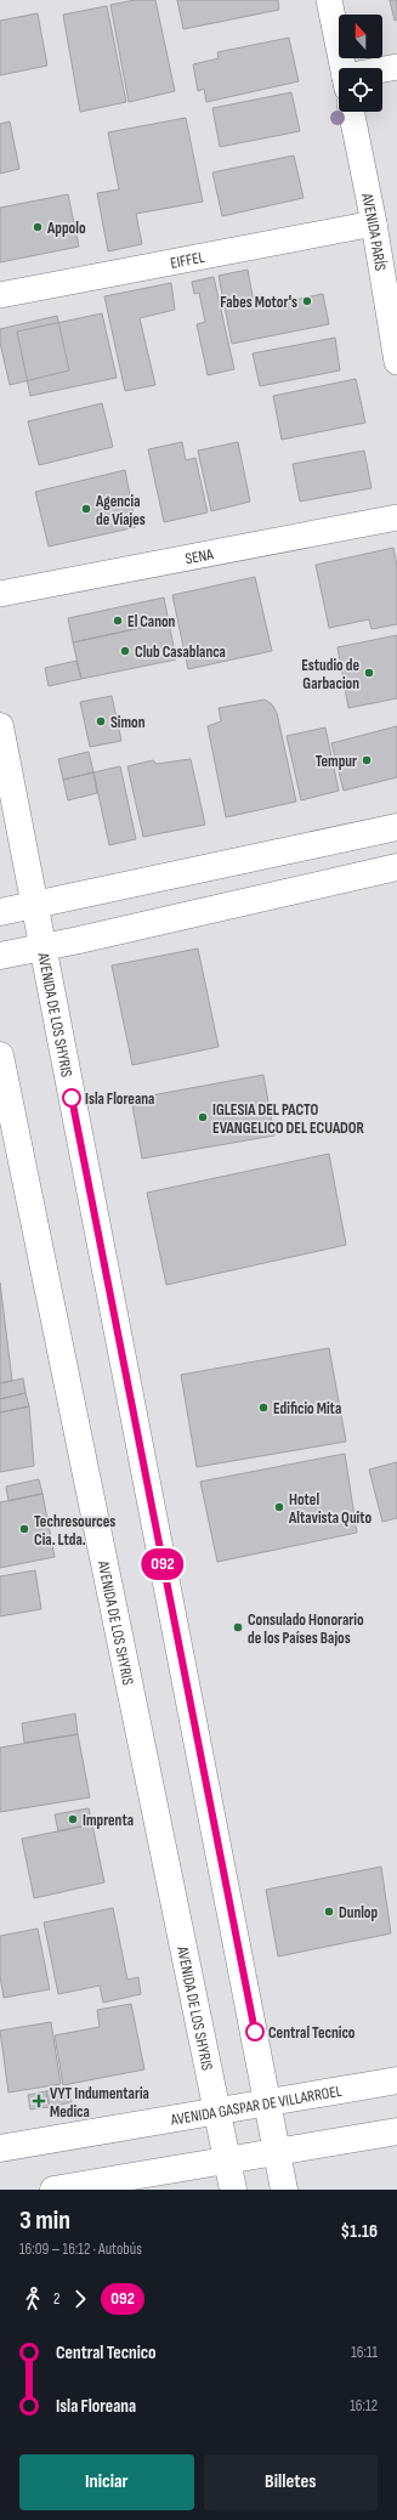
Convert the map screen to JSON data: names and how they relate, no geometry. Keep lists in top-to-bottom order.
{
  "streets": {
    "main road": ["AVENIDA DE LOS SHYRIS", "AVENIDA GASPAR DE VILLARROEL"],
    "street": ["AVENIDA PARÍS", "EIFFEL", "SENA"]
  },
  "crossings": [
    ["AVENIDA PARÍS", "EIFFEL"],
    ["AVENIDA DE LOS SHYRIS", "AVENIDA GASPAR DE VILLARROEL"]
  ],
  "places": {
    "other": [
      "Appolo",
      "Fabes Motor's",
      "Agencia de Viajes",
      "El Canon",
      "Club Casablanca",
      "Estudio de Garbacion",
      "Simon",
      "Tempur",
      "Isla Floreana",
      "IGLESIA DEL PACTO EVANGELICO DEL ECUADOR",
      "Edificio Mita",
      "Hotel Altavista Quito",
      "Techresources Cia. Ltda.",
      "Consulado Honorario de los Países Bajos",
      "Imprenta",
      "Dunlop",
      "Central Tecnico"
    ],
    "health": ["VYT Indumentaria Medica"]
  },
  "lines": ["bus line 092"],
  "north": "top",
  "page": {
    "on_map": "092",
    "heading": ["3 min", "16:09 – 16:12 · Autobús", "$1.16"],
    "legs": ["2", "092"],
    "list": [
      {
        "name": "Central Tecnico",
        "value": "16:11"
      },
      {
        "name": "Isla Floreana",
        "value": "16:12"
      }
    ],
    "buttons": ["Iniciar", "Billetes"]
  }
}
